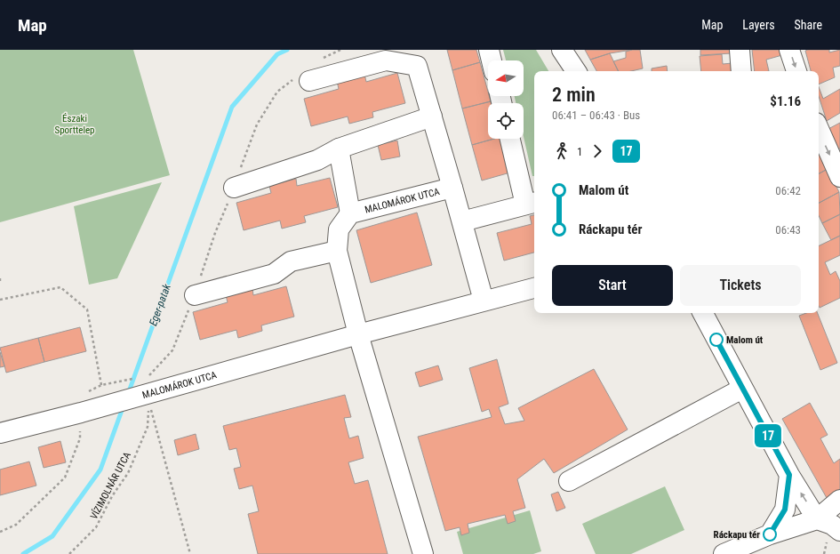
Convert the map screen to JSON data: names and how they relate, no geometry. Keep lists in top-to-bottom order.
{
  "streets": {
    "street": ["MALOMÁROK UTCA"],
    "path": ["VÍZIMOLNÁR UTCA"]
  },
  "crossings": [
    ["MALOMÁROK UTCA", "VÍZIMOLNÁR UTCA"]
  ],
  "water": ["Eger-patak"],
  "parks": ["Északi Sporttelep"],
  "places": ["Malom út", "Ráckapu tér"],
  "lines": ["bus line 17"],
  "north": "left",
  "page": {
    "header": "Map",
    "nav": ["Map", "Layers", "Share"],
    "on_map": "17",
    "heading": ["2 min", "06:41 – 06:43 · Bus", "$1.16"],
    "legs": ["1", "17"],
    "list": [
      {
        "name": "Malom út",
        "value": "06:42"
      },
      {
        "name": "Ráckapu tér",
        "value": "06:43"
      }
    ],
    "buttons": ["Start", "Tickets"]
  }
}
